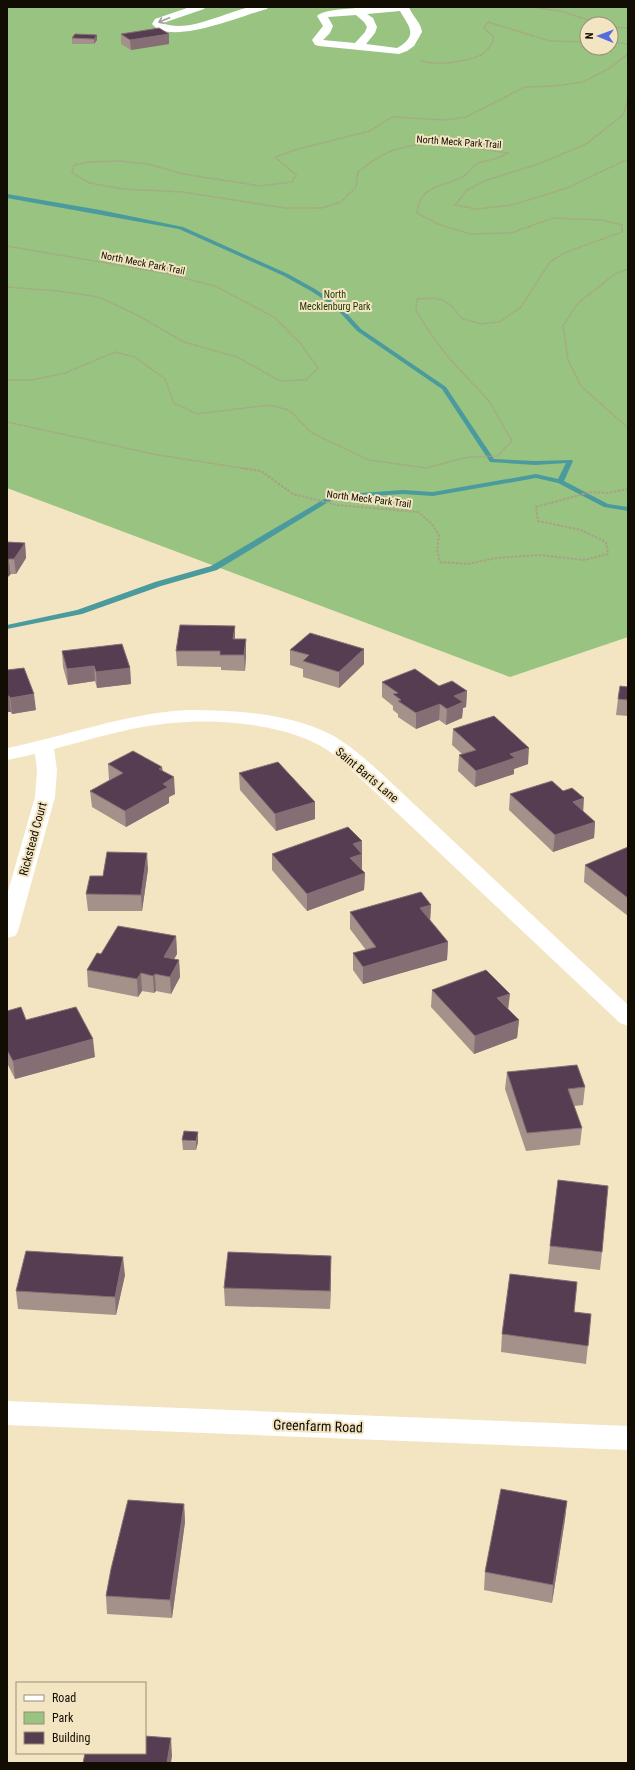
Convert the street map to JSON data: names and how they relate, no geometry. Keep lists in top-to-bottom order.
{
  "streets": {
    "street": ["Saint Barts Lane", "Rickstead Court", "Greenfarm Road"],
    "path": ["North Meck Park Trail"]
  },
  "crossings": [
    ["Saint Barts Lane", "Rickstead Court"]
  ],
  "parks": ["North Mecklenburg Park"],
  "legend": ["Road", "Park", "Building"],
  "north": "left"
}
